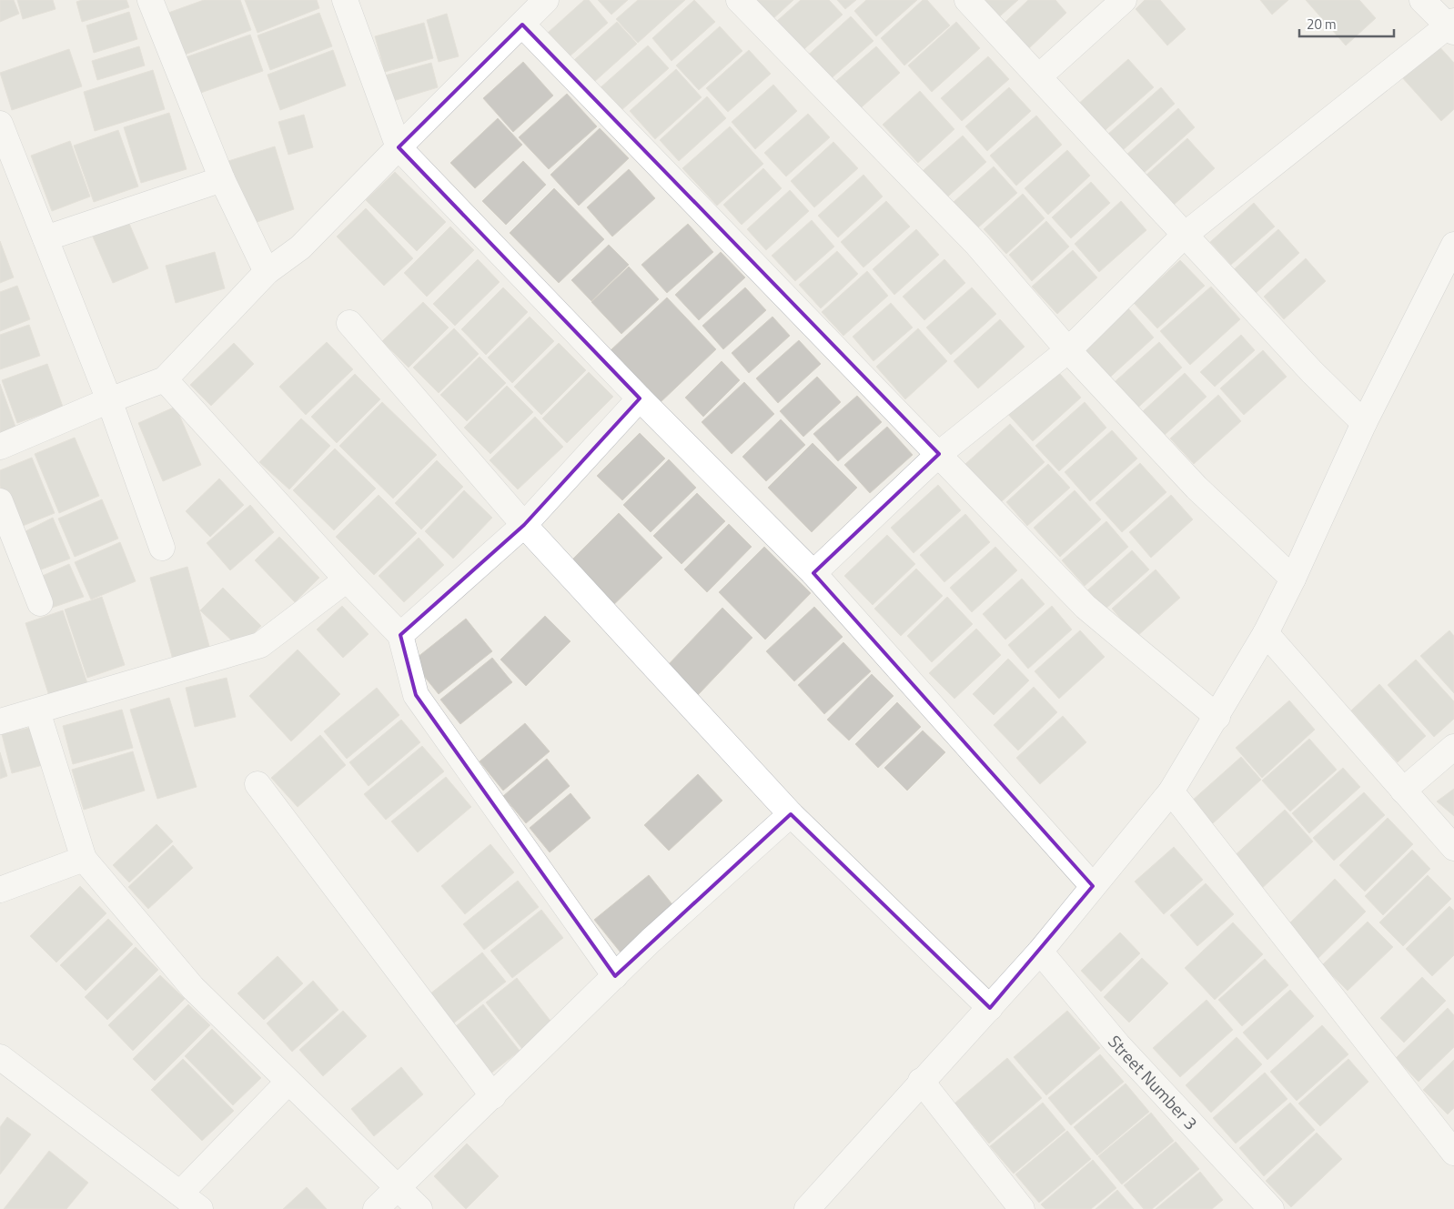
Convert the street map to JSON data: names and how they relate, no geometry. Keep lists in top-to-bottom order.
{
  "streets": {
    "street": ["Street Number 3"]
  },
  "scale_bar": "20 m"
}
